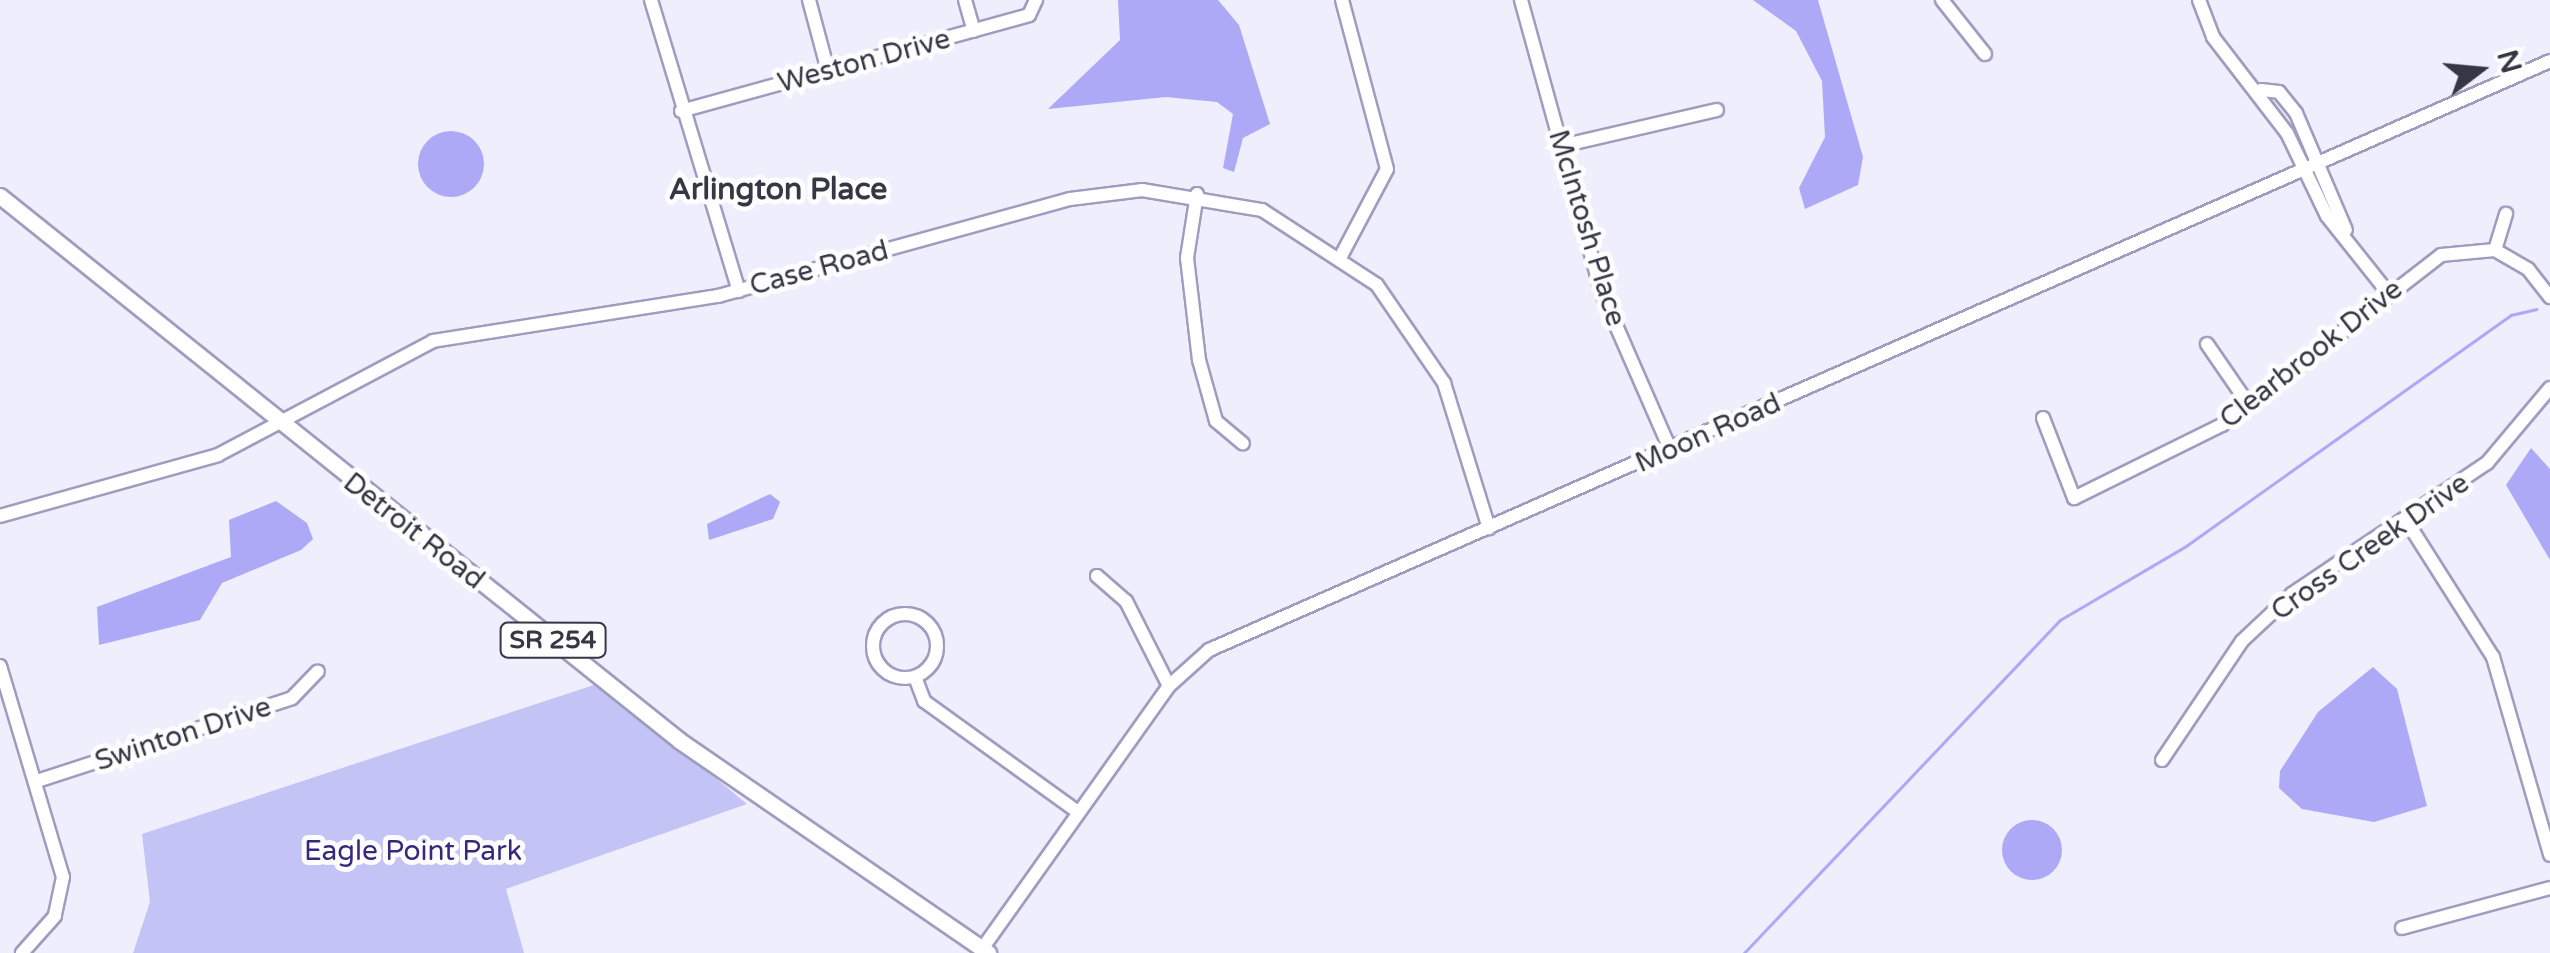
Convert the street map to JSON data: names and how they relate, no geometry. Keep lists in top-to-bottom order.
{
  "streets": {
    "main road": ["Detroit Road", "SR 254"],
    "street": [
      "Weston Drive",
      "McIntosh Place",
      "Case Road",
      "Clearbrook Drive",
      "Moon Road",
      "Cross Creek Drive",
      "Swinton Drive"
    ]
  },
  "crossings": [
    ["McIntosh Place", "Moon Road"],
    ["Case Road", "Moon Road"],
    ["Case Road", "Detroit Road"],
    ["Moon Road", "Detroit Road"]
  ],
  "districts": ["Arlington Place"],
  "parks": ["Eagle Point Park"],
  "north": "right"
}
